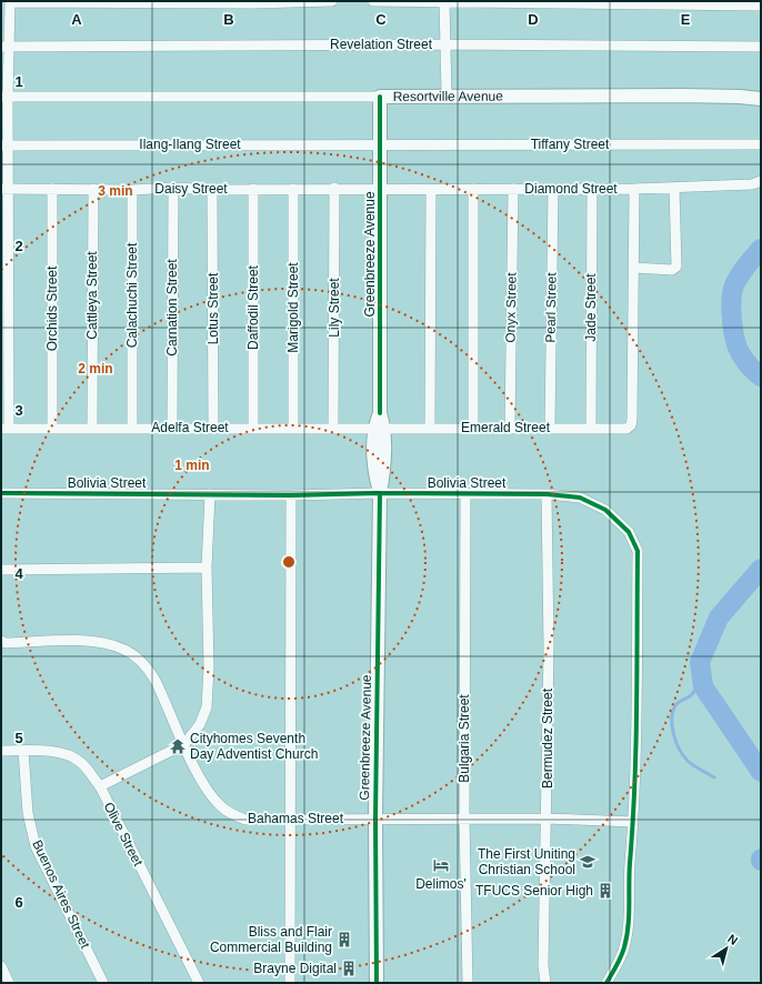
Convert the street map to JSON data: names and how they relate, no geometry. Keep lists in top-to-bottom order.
{
  "streets": {
    "street": [
      "Revelation Street",
      "Resortville Avenue",
      "Ilang-Ilang Street",
      "Tiffany Street",
      "Daisy Street",
      "Diamond Street",
      "Greenbreeze Avenue",
      "Cattleya Street",
      "Calachuchi Street",
      "Carnation Street",
      "Daffodil Street",
      "Marigold Street",
      "Lily Street",
      "Onyx Street",
      "Pearl Street",
      "Jade Street",
      "Orchids Street",
      "Lotus Street",
      "Adelfa Street",
      "Emerald Street",
      "Bolivia Street",
      "Bulgaria Street",
      "Bermudez Street",
      "Bahamas Street",
      "Olive Street",
      "Buenos Aires Street"
    ]
  },
  "crossings": [
    ["Resortville Avenue", "Greenbreeze Avenue"],
    ["Ilang-Ilang Street", "Tiffany Street"],
    ["Ilang-Ilang Street", "Greenbreeze Avenue"],
    ["Tiffany Street", "Greenbreeze Avenue"],
    ["Daisy Street", "Diamond Street"],
    ["Daisy Street", "Greenbreeze Avenue"],
    ["Daisy Street", "Cattleya Street"],
    ["Daisy Street", "Calachuchi Street"],
    ["Daisy Street", "Carnation Street"],
    ["Daisy Street", "Daffodil Street"],
    ["Daisy Street", "Marigold Street"],
    ["Daisy Street", "Lily Street"],
    ["Daisy Street", "Orchids Street"],
    ["Daisy Street", "Lotus Street"],
    ["Diamond Street", "Greenbreeze Avenue"],
    ["Diamond Street", "Onyx Street"],
    ["Diamond Street", "Pearl Street"],
    ["Diamond Street", "Jade Street"],
    ["Greenbreeze Avenue", "Adelfa Street"],
    ["Greenbreeze Avenue", "Emerald Street"],
    ["Greenbreeze Avenue", "Bolivia Street"],
    ["Greenbreeze Avenue", "Bahamas Street"],
    ["Cattleya Street", "Adelfa Street"],
    ["Calachuchi Street", "Adelfa Street"],
    ["Carnation Street", "Adelfa Street"],
    ["Daffodil Street", "Adelfa Street"],
    ["Marigold Street", "Adelfa Street"],
    ["Lily Street", "Adelfa Street"],
    ["Onyx Street", "Emerald Street"],
    ["Pearl Street", "Emerald Street"],
    ["Jade Street", "Emerald Street"],
    ["Orchids Street", "Adelfa Street"],
    ["Lotus Street", "Adelfa Street"],
    ["Adelfa Street", "Emerald Street"],
    ["Bolivia Street", "Bulgaria Street"],
    ["Bolivia Street", "Bermudez Street"],
    ["Bolivia Street", "Bahamas Street"],
    ["Bulgaria Street", "Bahamas Street"],
    ["Bermudez Street", "Bahamas Street"],
    ["Olive Street", "Buenos Aires Street"]
  ],
  "places": {
    "temple": ["Cityhomes Seventh Day Adventist Church"],
    "school or university": ["The First Uniting Christian School"],
    "hotel": ["Delimos'"],
    "building": ["TFUCS Senior High", "Bliss and Flair Commercial Building", "Brayne Digital"]
  },
  "north": "top right",
  "grid": {
    "columns": [
      "A",
      "B",
      "C",
      "D",
      "E"
    ],
    "rows": [
      "1",
      "2",
      "3",
      "4",
      "5",
      "6"
    ]
  },
  "rings": ["3 min", "2 min", "1 min"]
}
